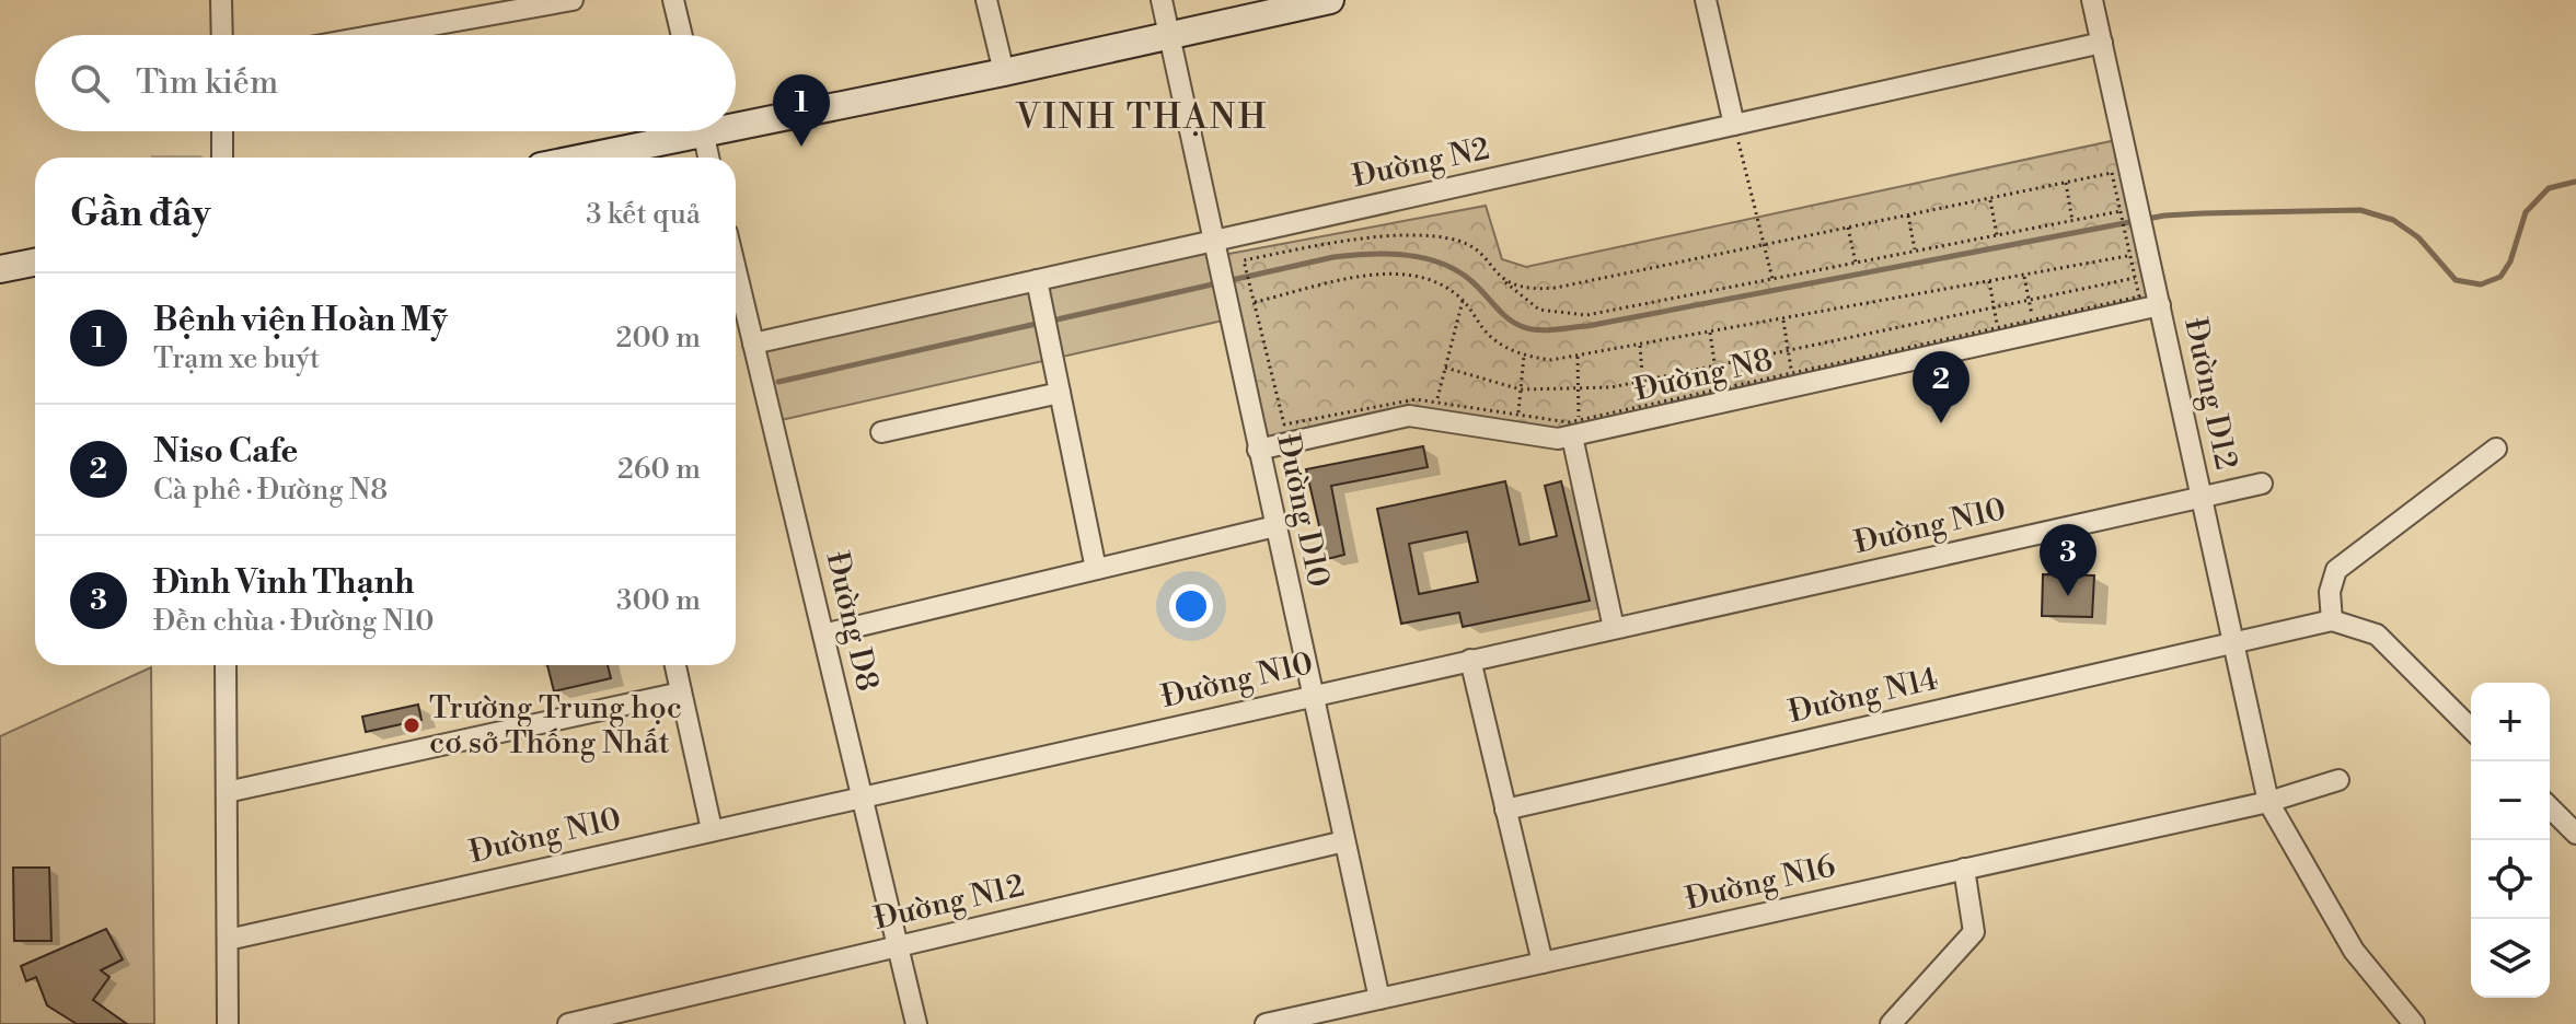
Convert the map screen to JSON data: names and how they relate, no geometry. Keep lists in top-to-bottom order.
{
  "streets": {
    "street": [
      "Đường N2",
      "Đường N8",
      "Đường D12",
      "Đường D10",
      "Đường N10",
      "Đường D8",
      "Đường N14",
      "Đường N16",
      "Đường N12"
    ]
  },
  "crossings": [
    ["Đường N2", "Đường D12"],
    ["Đường N2", "Đường D10"],
    ["Đường N2", "Đường D8"],
    ["Đường N8", "Đường D12"],
    ["Đường N8", "Đường D10"],
    ["Đường D12", "Đường N10"],
    ["Đường D12", "Đường N14"],
    ["Đường D12", "Đường N16"],
    ["Đường D10", "Đường N10"],
    ["Đường D10", "Đường N16"],
    ["Đường D10", "Đường N12"],
    ["Đường N10", "Đường D8"],
    ["Đường D8", "Đường N12"]
  ],
  "districts": ["VINH THẠNH"],
  "places": ["Trường Trung học cơ sở Thống Nhất"],
  "page": {
    "search": "Tìm kiếm",
    "pins": ["1", "2", "3"],
    "heading": ["Gần đây", "3 kết quả"],
    "list": [
      {
        "mark": "1",
        "name": "Bệnh viện Hoàn Mỹ",
        "note": "Trạm xe buýt",
        "value": "200 m"
      },
      {
        "mark": "2",
        "name": "Niso Cafe",
        "note": "Cà phê · Đường N8",
        "value": "260 m"
      },
      {
        "mark": "3",
        "name": "Đình Vinh Thạnh",
        "note": "Đền chùa · Đường N10",
        "value": "300 m"
      }
    ],
    "map_buttons": ["+", "−"]
  }
}
